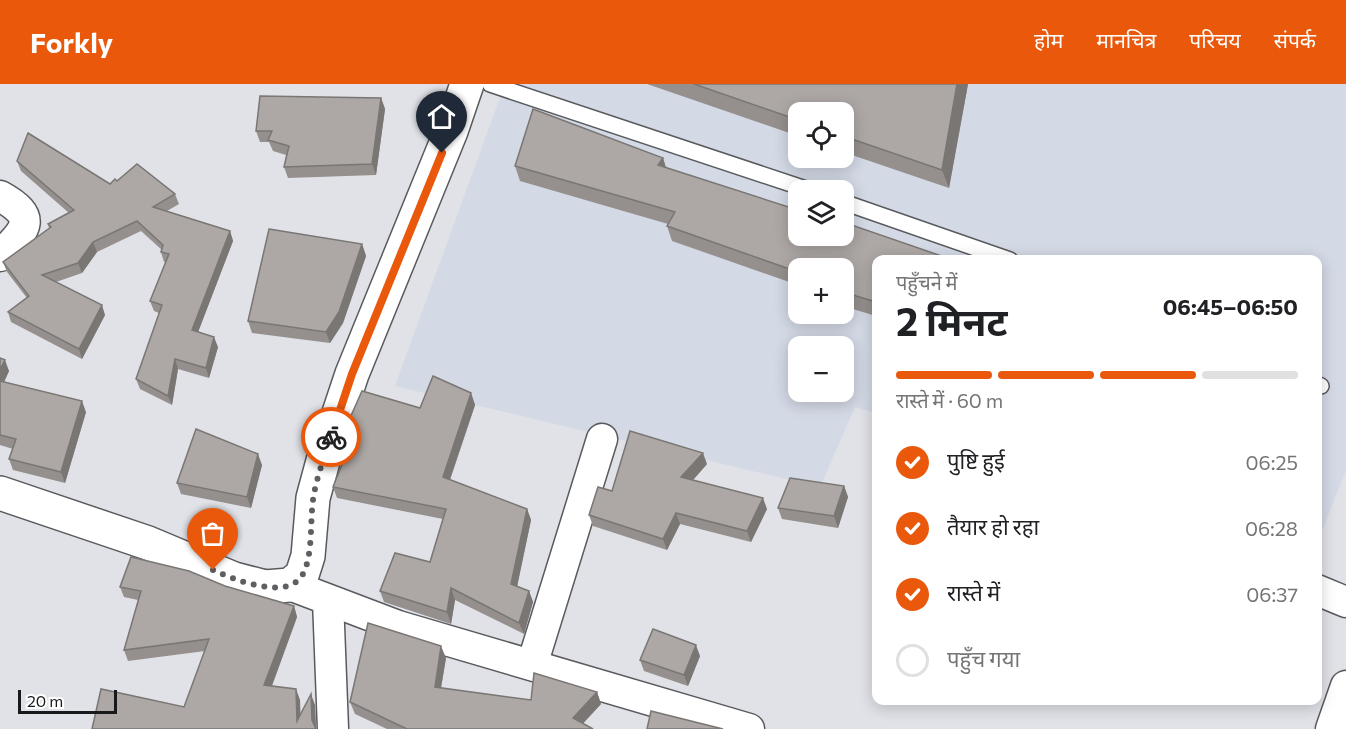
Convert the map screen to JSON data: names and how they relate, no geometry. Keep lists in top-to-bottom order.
{
  "scale_bar": "20 m",
  "page": {
    "header": "Forkly",
    "nav": [
      "होम",
      "मानचित्र",
      "परिचय",
      "संपर्क"
    ],
    "map_buttons": ["+", "−"],
    "heading": ["2 मिनट", "पहुँचने में", "06:45–06:50"],
    "bar": "रास्ते में · 60 m",
    "list": [
      ["पुष्टि हुई", "06:25"],
      ["तैयार हो रहा", "06:28"],
      ["रास्ते में", "06:37"],
      "पहुँच गया"
    ],
    "scale": "20 m"
  }
}
